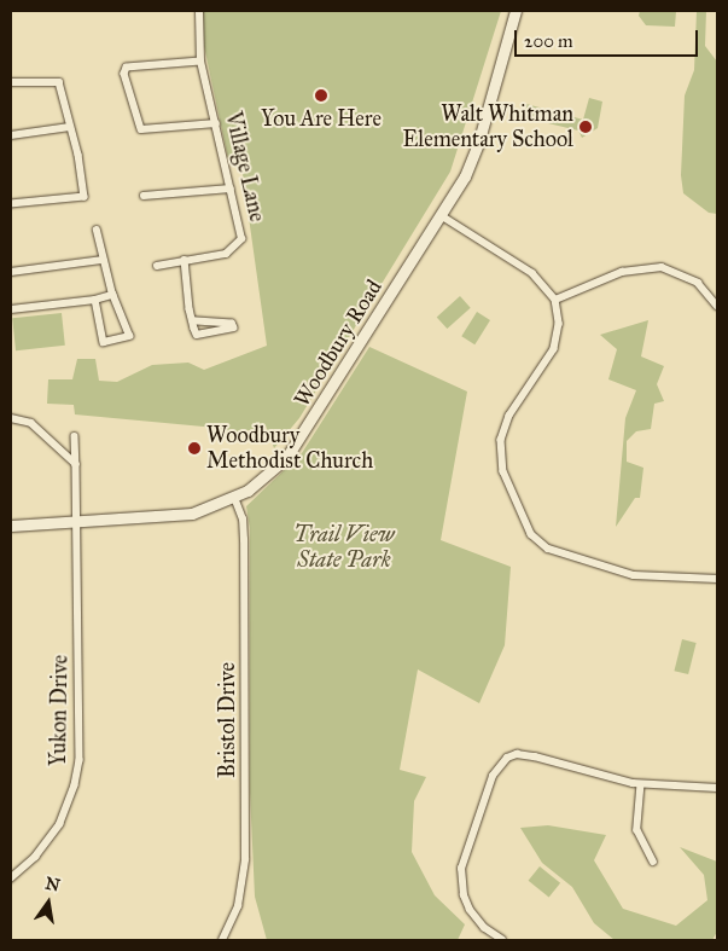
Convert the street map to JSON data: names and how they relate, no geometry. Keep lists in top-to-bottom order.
{
  "streets": {
    "main road": ["Woodbury Road"],
    "street": ["Village Lane", "Yukon Drive", "Bristol Drive"]
  },
  "crossings": [
    ["Woodbury Road", "Yukon Drive"],
    ["Woodbury Road", "Bristol Drive"]
  ],
  "parks": ["Trail View State Park"],
  "places": ["You Are Here", "Walt Whitman Elementary School", "Woodbury Methodist Church"],
  "scale_bar": "200 m",
  "north": "top"
}
